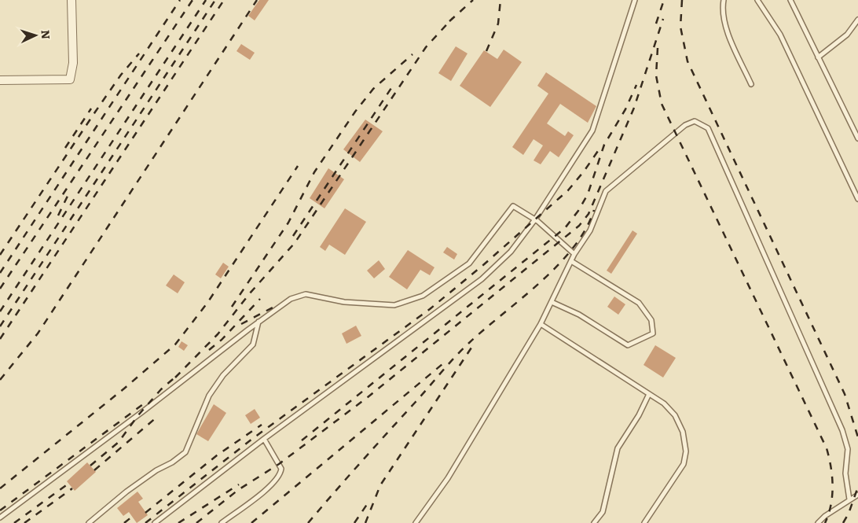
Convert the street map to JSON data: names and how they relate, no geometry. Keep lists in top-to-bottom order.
{
  "north": "right"
}
